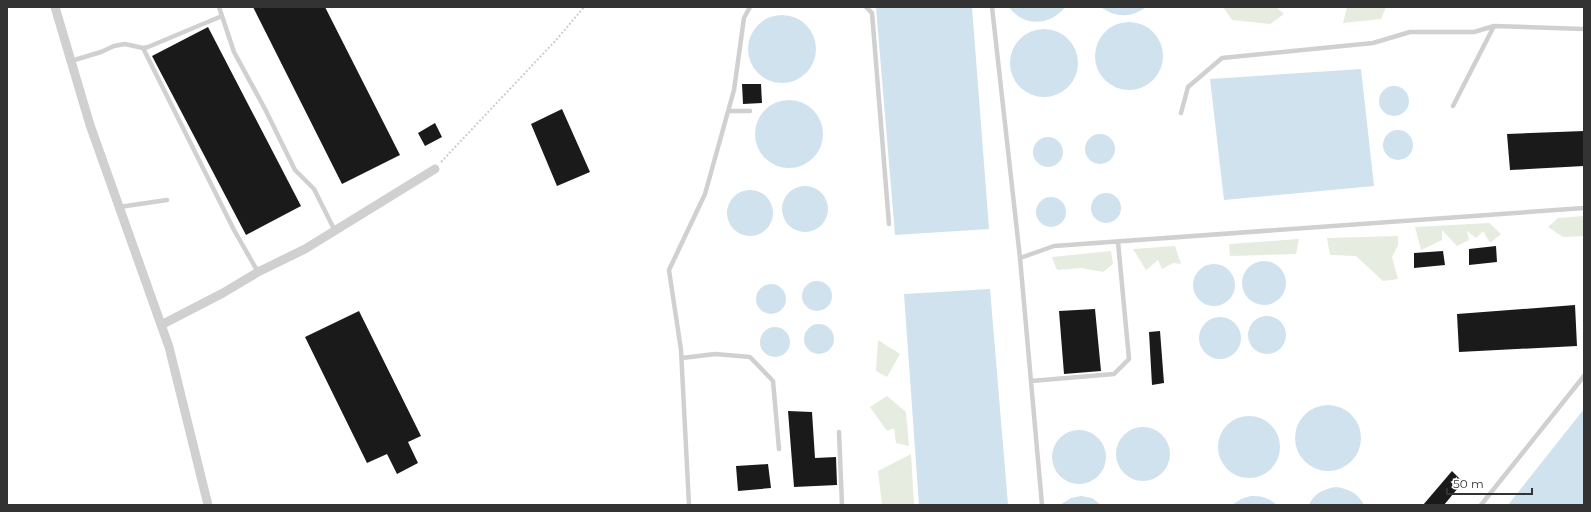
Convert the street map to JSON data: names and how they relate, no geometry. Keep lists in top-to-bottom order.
{
  "scale_bar": "50 m"
}
